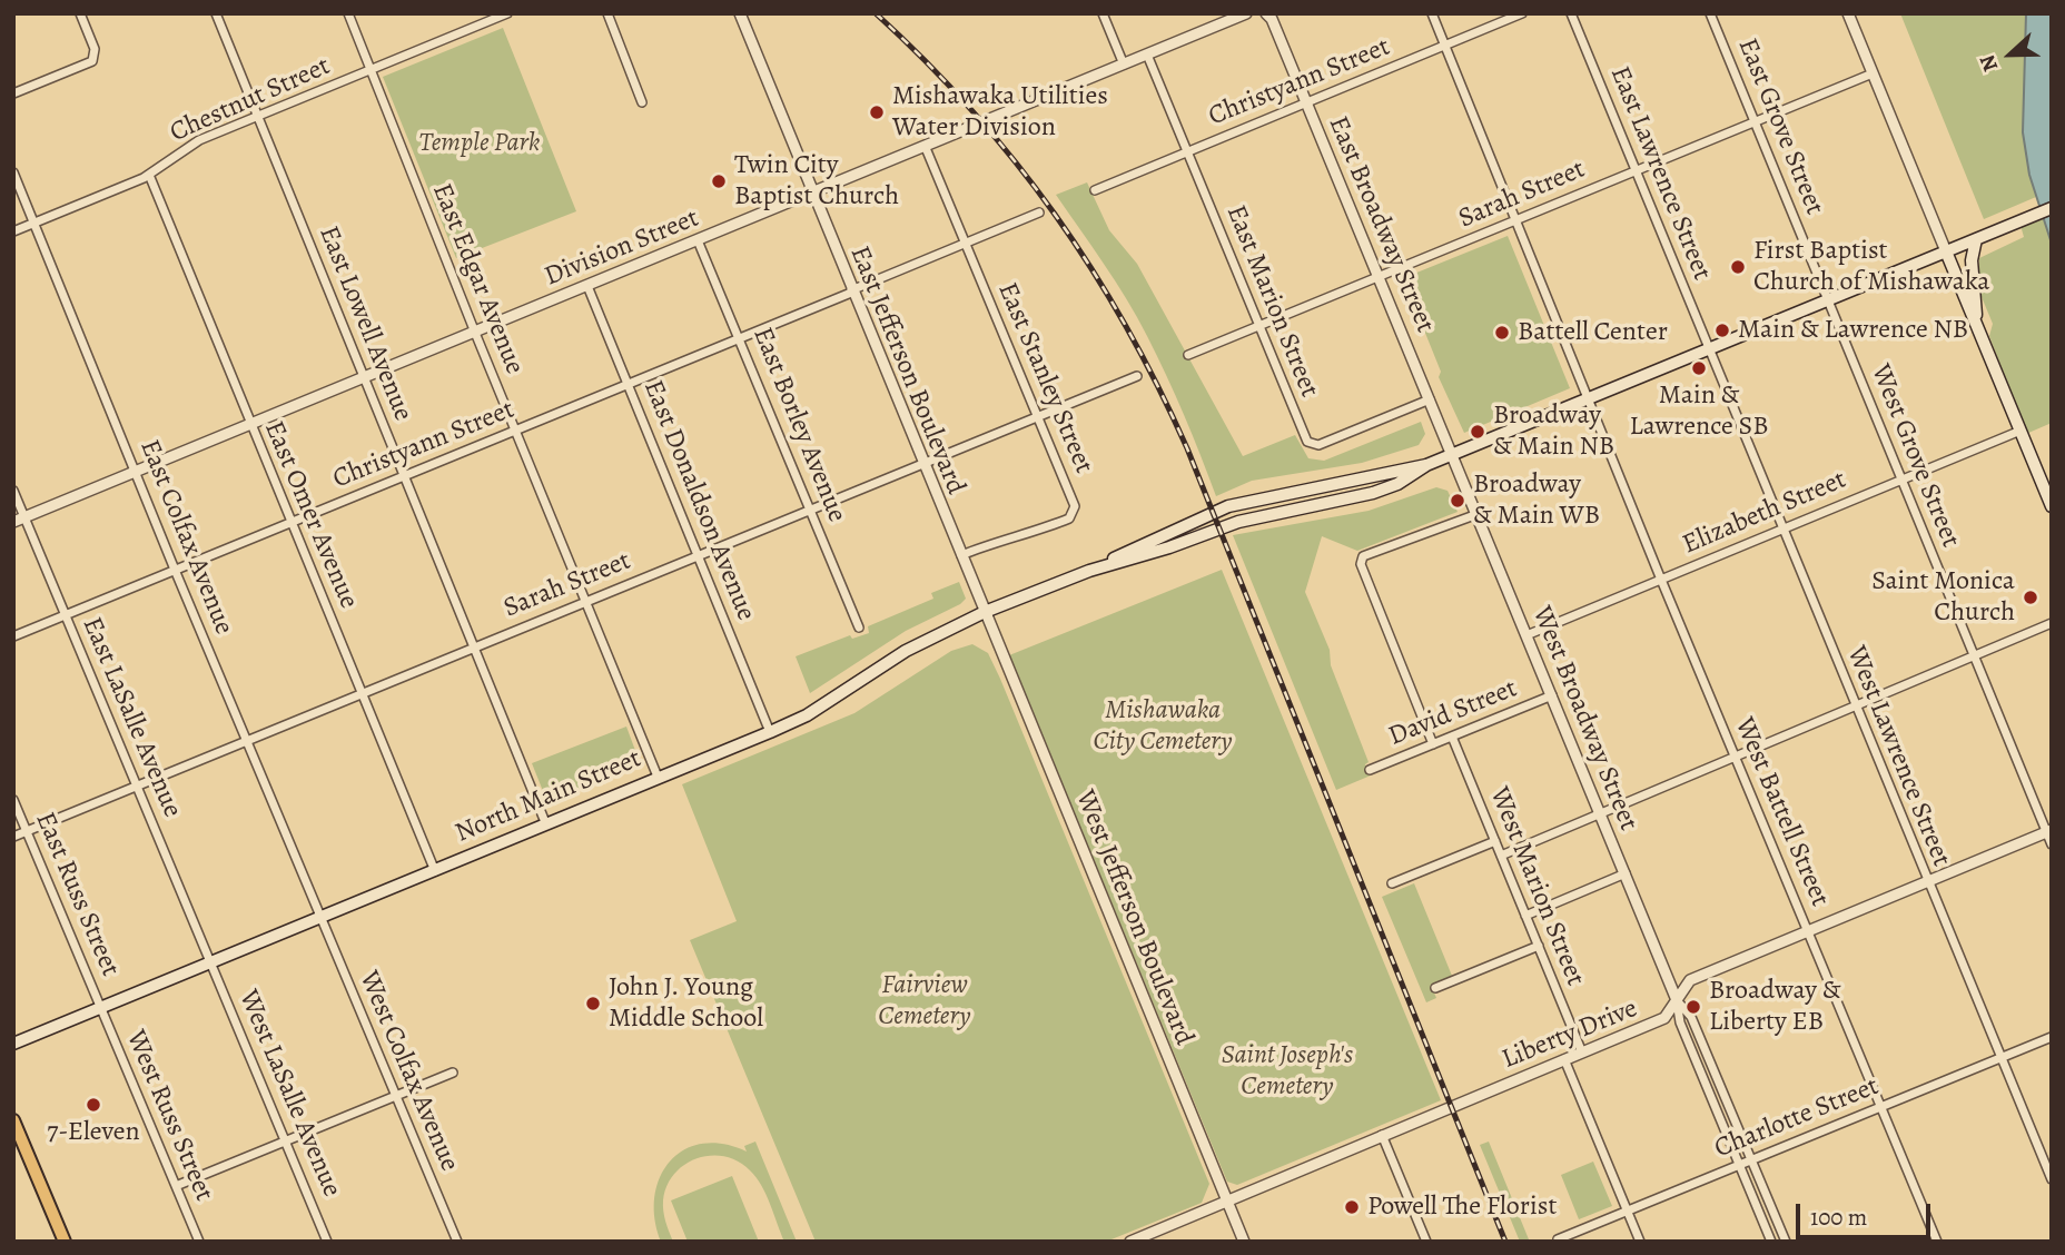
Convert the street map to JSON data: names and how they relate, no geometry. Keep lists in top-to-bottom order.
{
  "streets": {
    "main road": ["North Main Street"],
    "street": [
      "Christyann Street",
      "Chestnut Street",
      "East Grove Street",
      "East Lawrence Street",
      "Sarah Street",
      "East Broadway Street",
      "Division Street",
      "East Edgar Avenue",
      "East Marion Street",
      "East Lowell Avenue",
      "East Jefferson Boulevard",
      "East Stanley Street",
      "East Borley Avenue",
      "West Grove Street",
      "East Donaldson Avenue",
      "Elizabeth Street",
      "East Omer Avenue",
      "East Colfax Avenue",
      "David Street",
      "East LaSalle Avenue",
      "West Broadway Street",
      "West Lawrence Street",
      "West Battell Street",
      "West Marion Street",
      "East Russ Street",
      "West Jefferson Boulevard",
      "Liberty Drive",
      "West Colfax Avenue",
      "West LaSalle Avenue",
      "West Russ Street",
      "Charlotte Street"
    ]
  },
  "crossings": [
    ["Christyann Street", "East Broadway Street"],
    ["Christyann Street", "East Edgar Avenue"],
    ["Christyann Street", "East Marion Street"],
    ["Christyann Street", "East Lowell Avenue"],
    ["Christyann Street", "East Jefferson Boulevard"],
    ["Christyann Street", "East Stanley Street"],
    ["Christyann Street", "East Borley Avenue"],
    ["Christyann Street", "East Donaldson Avenue"],
    ["Christyann Street", "East Omer Avenue"],
    ["Christyann Street", "East Colfax Avenue"],
    ["Christyann Street", "East LaSalle Avenue"],
    ["Christyann Street", "West Battell Street"],
    ["Chestnut Street", "East Edgar Avenue"],
    ["Chestnut Street", "East Lowell Avenue"],
    ["Chestnut Street", "East Omer Avenue"],
    ["Chestnut Street", "East Colfax Avenue"],
    ["East Grove Street", "Sarah Street"],
    ["East Grove Street", "West Grove Street"],
    ["East Grove Street", "North Main Street"],
    ["East Lawrence Street", "Sarah Street"],
    ["East Lawrence Street", "West Lawrence Street"],
    ["East Lawrence Street", "North Main Street"],
    ["Sarah Street", "East Broadway Street"],
    ["Sarah Street", "East Edgar Avenue"],
    ["Sarah Street", "East Marion Street"],
    ["Sarah Street", "East Lowell Avenue"],
    ["Sarah Street", "East Jefferson Boulevard"],
    ["Sarah Street", "East Stanley Street"],
    ["Sarah Street", "East Borley Avenue"],
    ["Sarah Street", "East Donaldson Avenue"],
    ["Sarah Street", "East Omer Avenue"],
    ["Sarah Street", "East Colfax Avenue"],
    ["Sarah Street", "East LaSalle Avenue"],
    ["Sarah Street", "West Battell Street"],
    ["Sarah Street", "East Russ Street"],
    ["East Broadway Street", "East Marion Street"],
    ["East Broadway Street", "West Broadway Street"],
    ["East Broadway Street", "North Main Street"],
    ["Division Street", "East Edgar Avenue"],
    ["Division Street", "East Marion Street"],
    ["Division Street", "East Lowell Avenue"],
    ["Division Street", "East Jefferson Boulevard"],
    ["Division Street", "East Stanley Street"],
    ["Division Street", "East Borley Avenue"],
    ["Division Street", "East Donaldson Avenue"],
    ["Division Street", "East Omer Avenue"],
    ["Division Street", "East Colfax Avenue"],
    ["Division Street", "East LaSalle Avenue"],
    ["East Edgar Avenue", "North Main Street"],
    ["East Lowell Avenue", "North Main Street"],
    ["East Jefferson Boulevard", "East Stanley Street"],
    ["East Jefferson Boulevard", "North Main Street"],
    ["East Jefferson Boulevard", "West Jefferson Boulevard"],
    ["West Grove Street", "Elizabeth Street"],
    ["West Grove Street", "North Main Street"],
    ["West Grove Street", "Liberty Drive"],
    ["East Donaldson Avenue", "North Main Street"],
    ["Elizabeth Street", "West Broadway Street"],
    ["Elizabeth Street", "West Lawrence Street"],
    ["Elizabeth Street", "West Battell Street"],
    ["East Omer Avenue", "North Main Street"],
    ["East Colfax Avenue", "North Main Street"],
    ["East Colfax Avenue", "West Colfax Avenue"],
    ["David Street", "West Broadway Street"],
    ["David Street", "West Marion Street"],
    ["East LaSalle Avenue", "North Main Street"],
    ["East LaSalle Avenue", "West LaSalle Avenue"],
    ["West Broadway Street", "North Main Street"],
    ["West Broadway Street", "Liberty Drive"],
    ["West Broadway Street", "Charlotte Street"],
    ["West Lawrence Street", "North Main Street"],
    ["West Lawrence Street", "Liberty Drive"],
    ["West Lawrence Street", "Charlotte Street"],
    ["North Main Street", "West Battell Street"],
    ["North Main Street", "East Russ Street"],
    ["North Main Street", "West Jefferson Boulevard"],
    ["North Main Street", "West Colfax Avenue"],
    ["North Main Street", "West LaSalle Avenue"],
    ["North Main Street", "West Russ Street"],
    ["West Battell Street", "Liberty Drive"],
    ["West Battell Street", "Charlotte Street"],
    ["West Marion Street", "Liberty Drive"],
    ["East Russ Street", "West Russ Street"],
    ["West Jefferson Boulevard", "Liberty Drive"]
  ],
  "parks": [
    "Temple Park",
    "Mishawaka City Cemetery",
    "Fairview Cemetery",
    "Saint Joseph's Cemetery"
  ],
  "places": [
    "Mishawaka Utilities Water Division",
    "Twin City Baptist Church",
    "First Baptist Church of Mishawaka",
    "Main & Lawrence NB",
    "Battell Center",
    "Main & Lawrence SB",
    "Broadway & Main NB",
    "Broadway & Main WB",
    "Saint Monica Church",
    "John J. Young Middle School",
    "Broadway & Liberty EB",
    "7-Eleven",
    "Powell The Florist"
  ],
  "scale_bar": "100 m",
  "north": "left"
}
